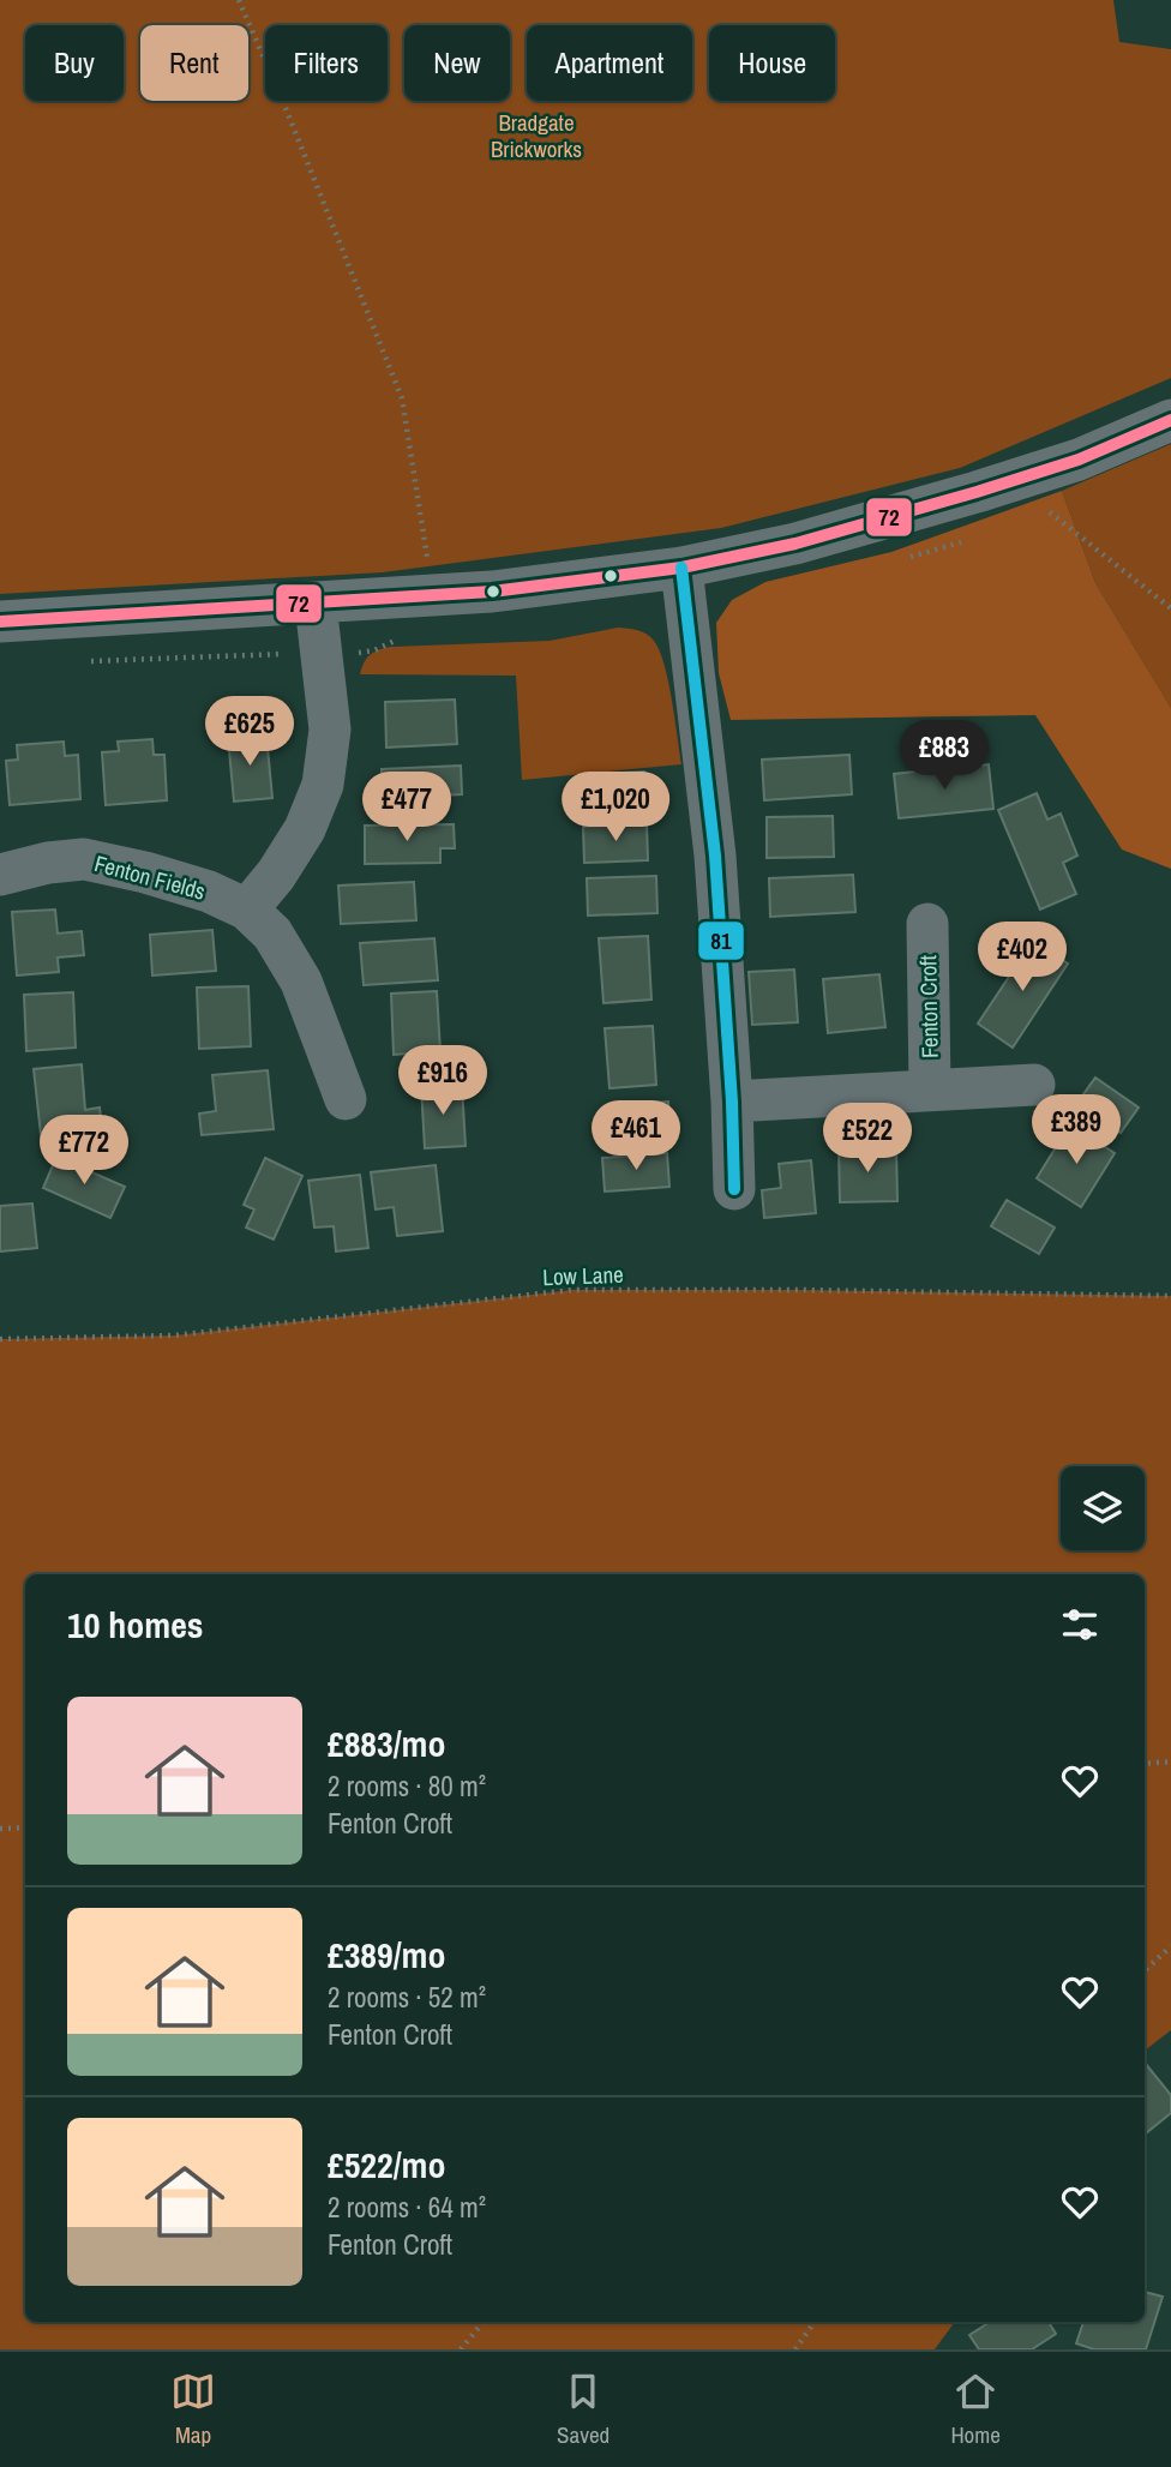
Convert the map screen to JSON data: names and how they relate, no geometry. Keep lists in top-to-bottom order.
{
  "streets": {
    "street": ["Fenton Fields", "Fenton Croft"],
    "path": ["Low Lane"]
  },
  "parks": ["Bradgate Brickworks"],
  "lines": ["transit line 72", "transit line 81"],
  "page": {
    "chip": [
      "Buy",
      "Rent",
      "Filters",
      "New",
      "Apartment",
      "House"
    ],
    "price": [
      "£625",
      "£883",
      "£477",
      "£1,020",
      "£402",
      "£916",
      "£389",
      "£461",
      "£522",
      "£772"
    ],
    "heading": "10 homes",
    "list": [
      {
        "name": "£883/mo",
        "note": "2 rooms · 80 m² · Fenton Croft"
      },
      {
        "name": "£389/mo",
        "note": "2 rooms · 52 m² · Fenton Croft"
      },
      {
        "name": "£522/mo",
        "note": "2 rooms · 64 m² · Fenton Croft"
      }
    ],
    "tabs": ["Map", "Saved", "Home"]
  }
}
